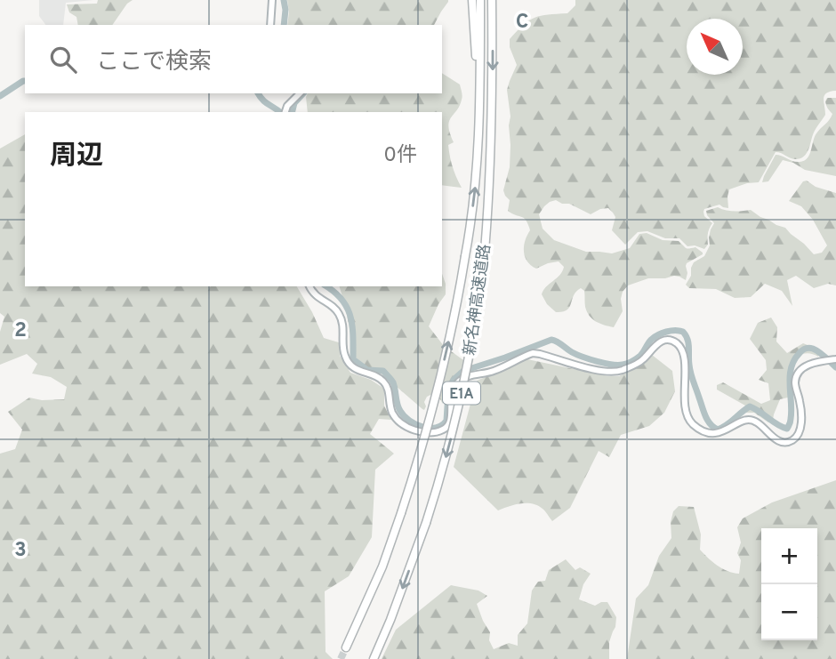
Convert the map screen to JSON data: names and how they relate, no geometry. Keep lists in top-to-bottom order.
{
  "streets": {
    "highway": ["新名神高速道路", "E1A"]
  },
  "north": "top left",
  "page": {
    "search": "ここで検索",
    "heading": ["周辺", "0件"],
    "map_buttons": ["+", "−"]
  },
  "grid": {
    "columns": ["C"],
    "rows": ["2", "3"]
  }
}
